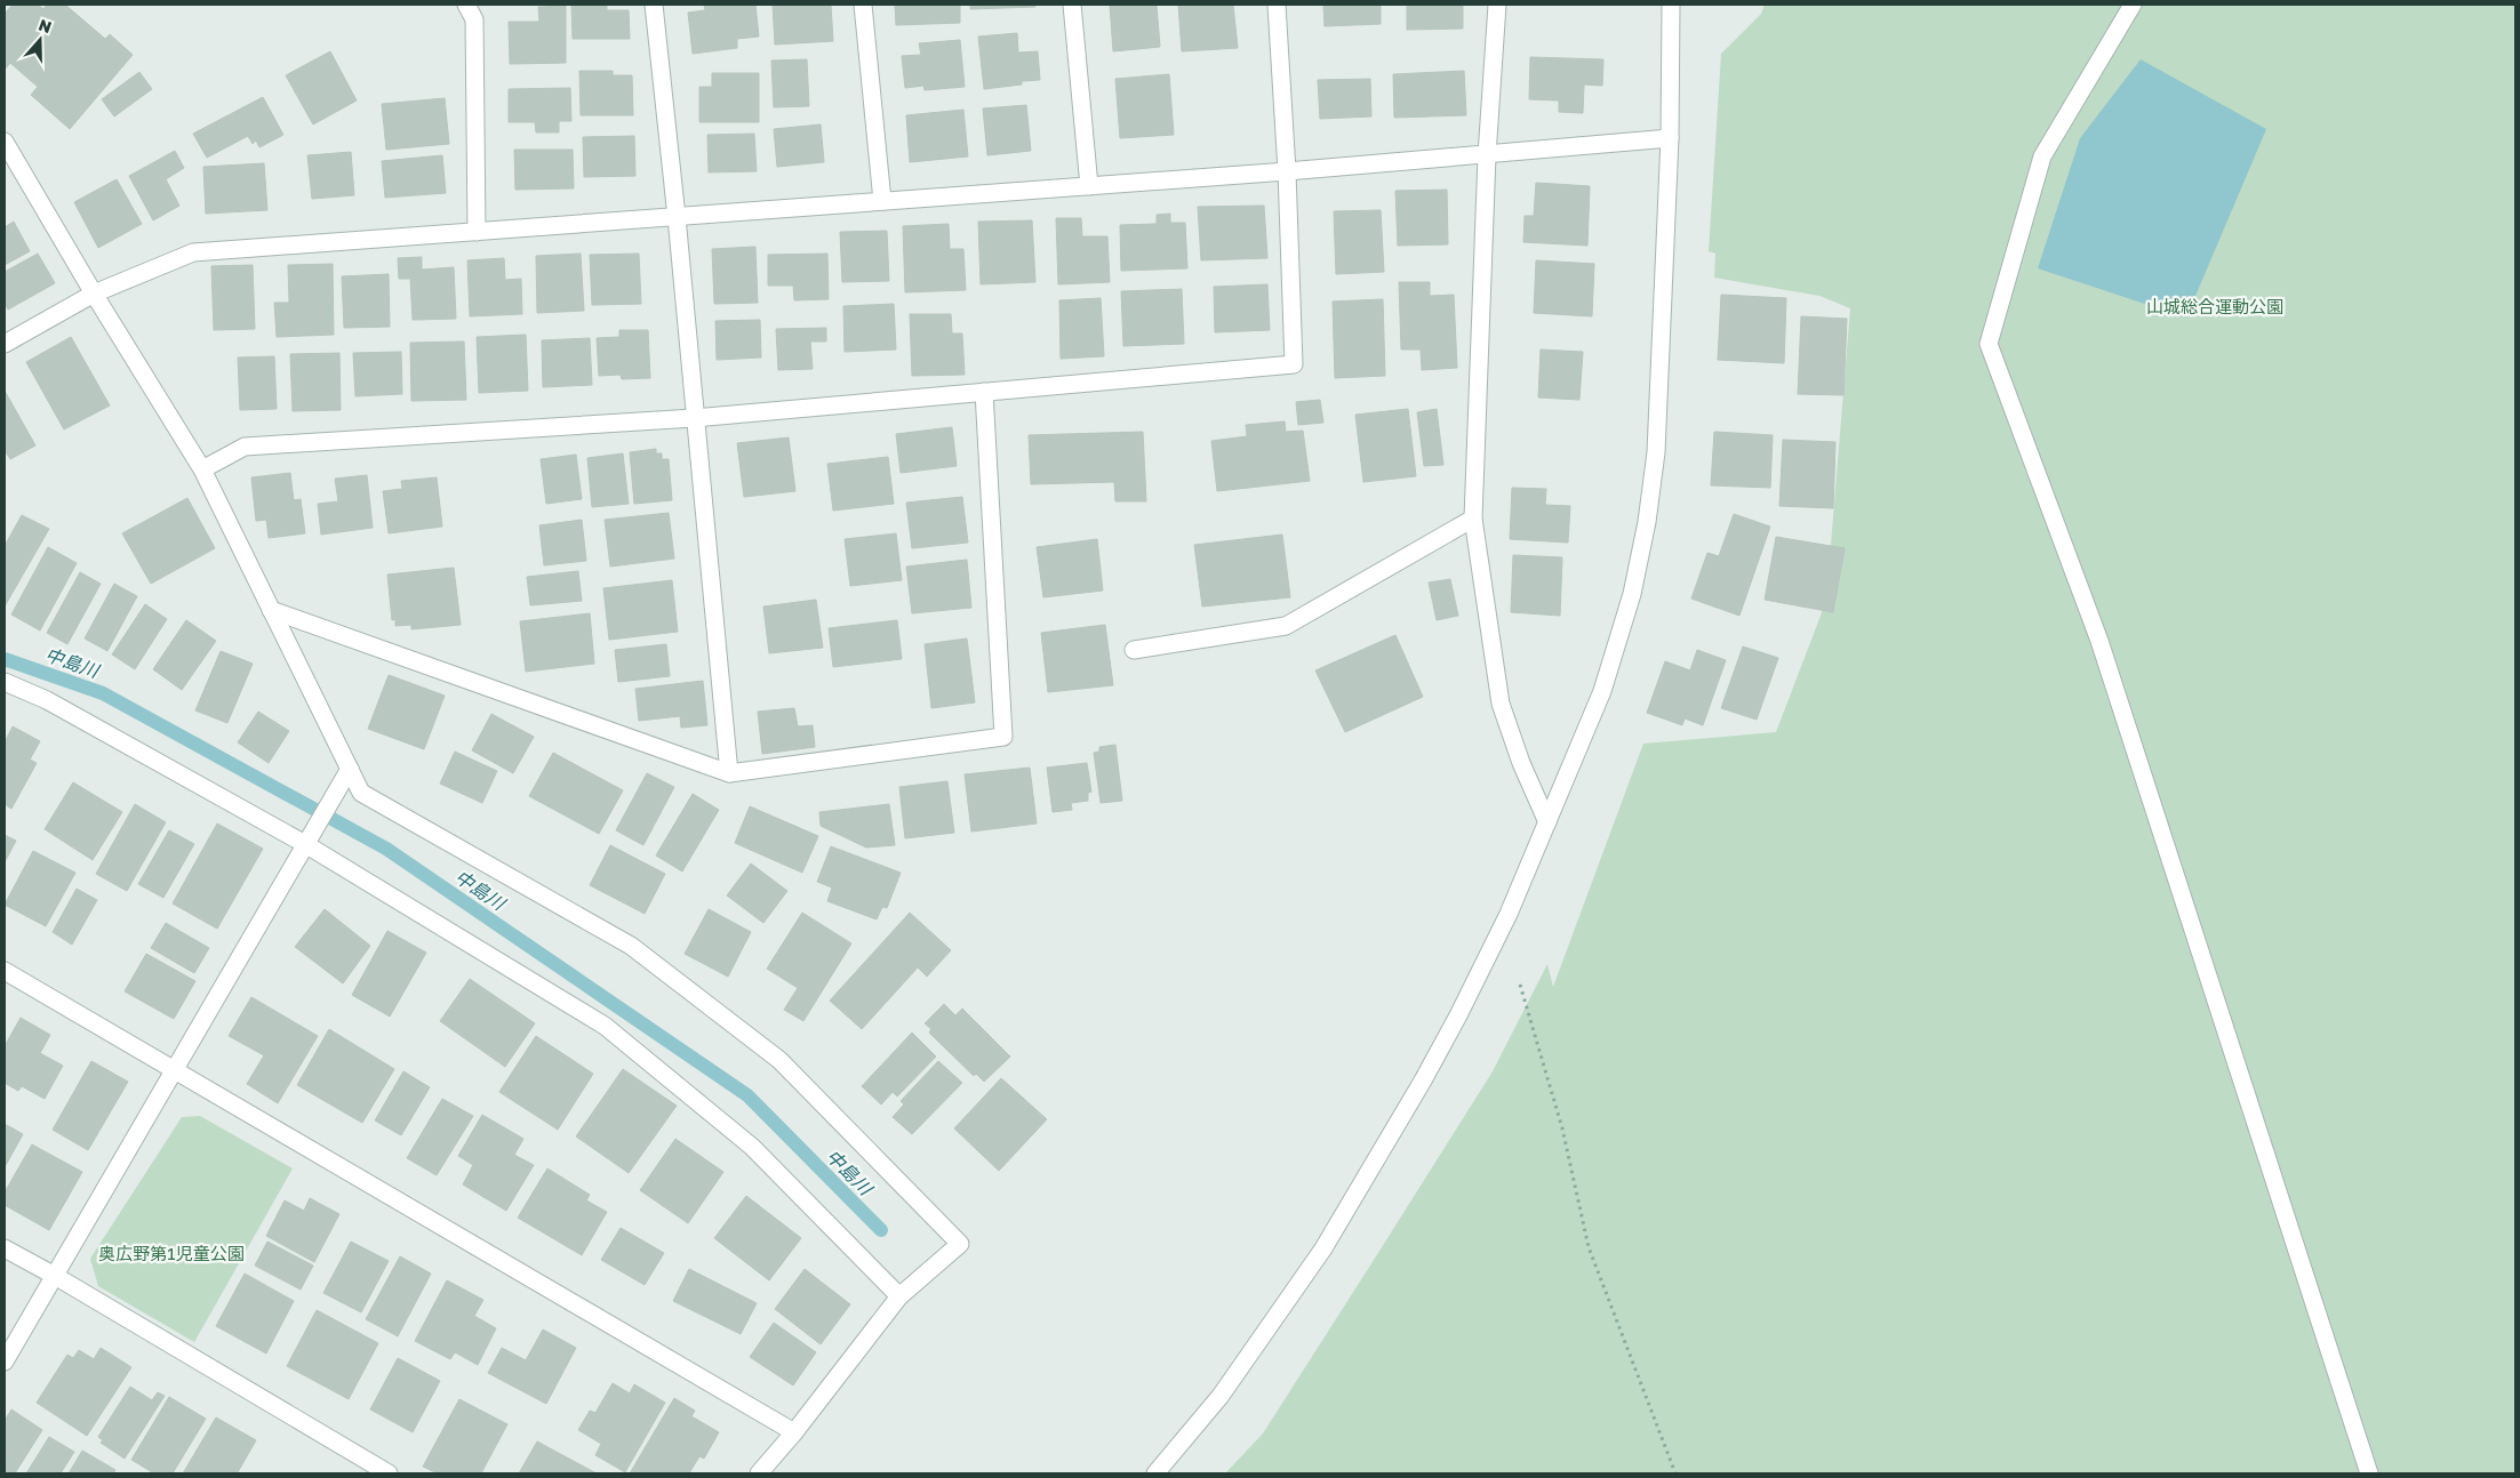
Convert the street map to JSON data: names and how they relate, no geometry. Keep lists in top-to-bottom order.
{
  "water": ["中島川"],
  "parks": ["山城総合運動公園", "奥広野第1児童公園"],
  "north": "top"
}
